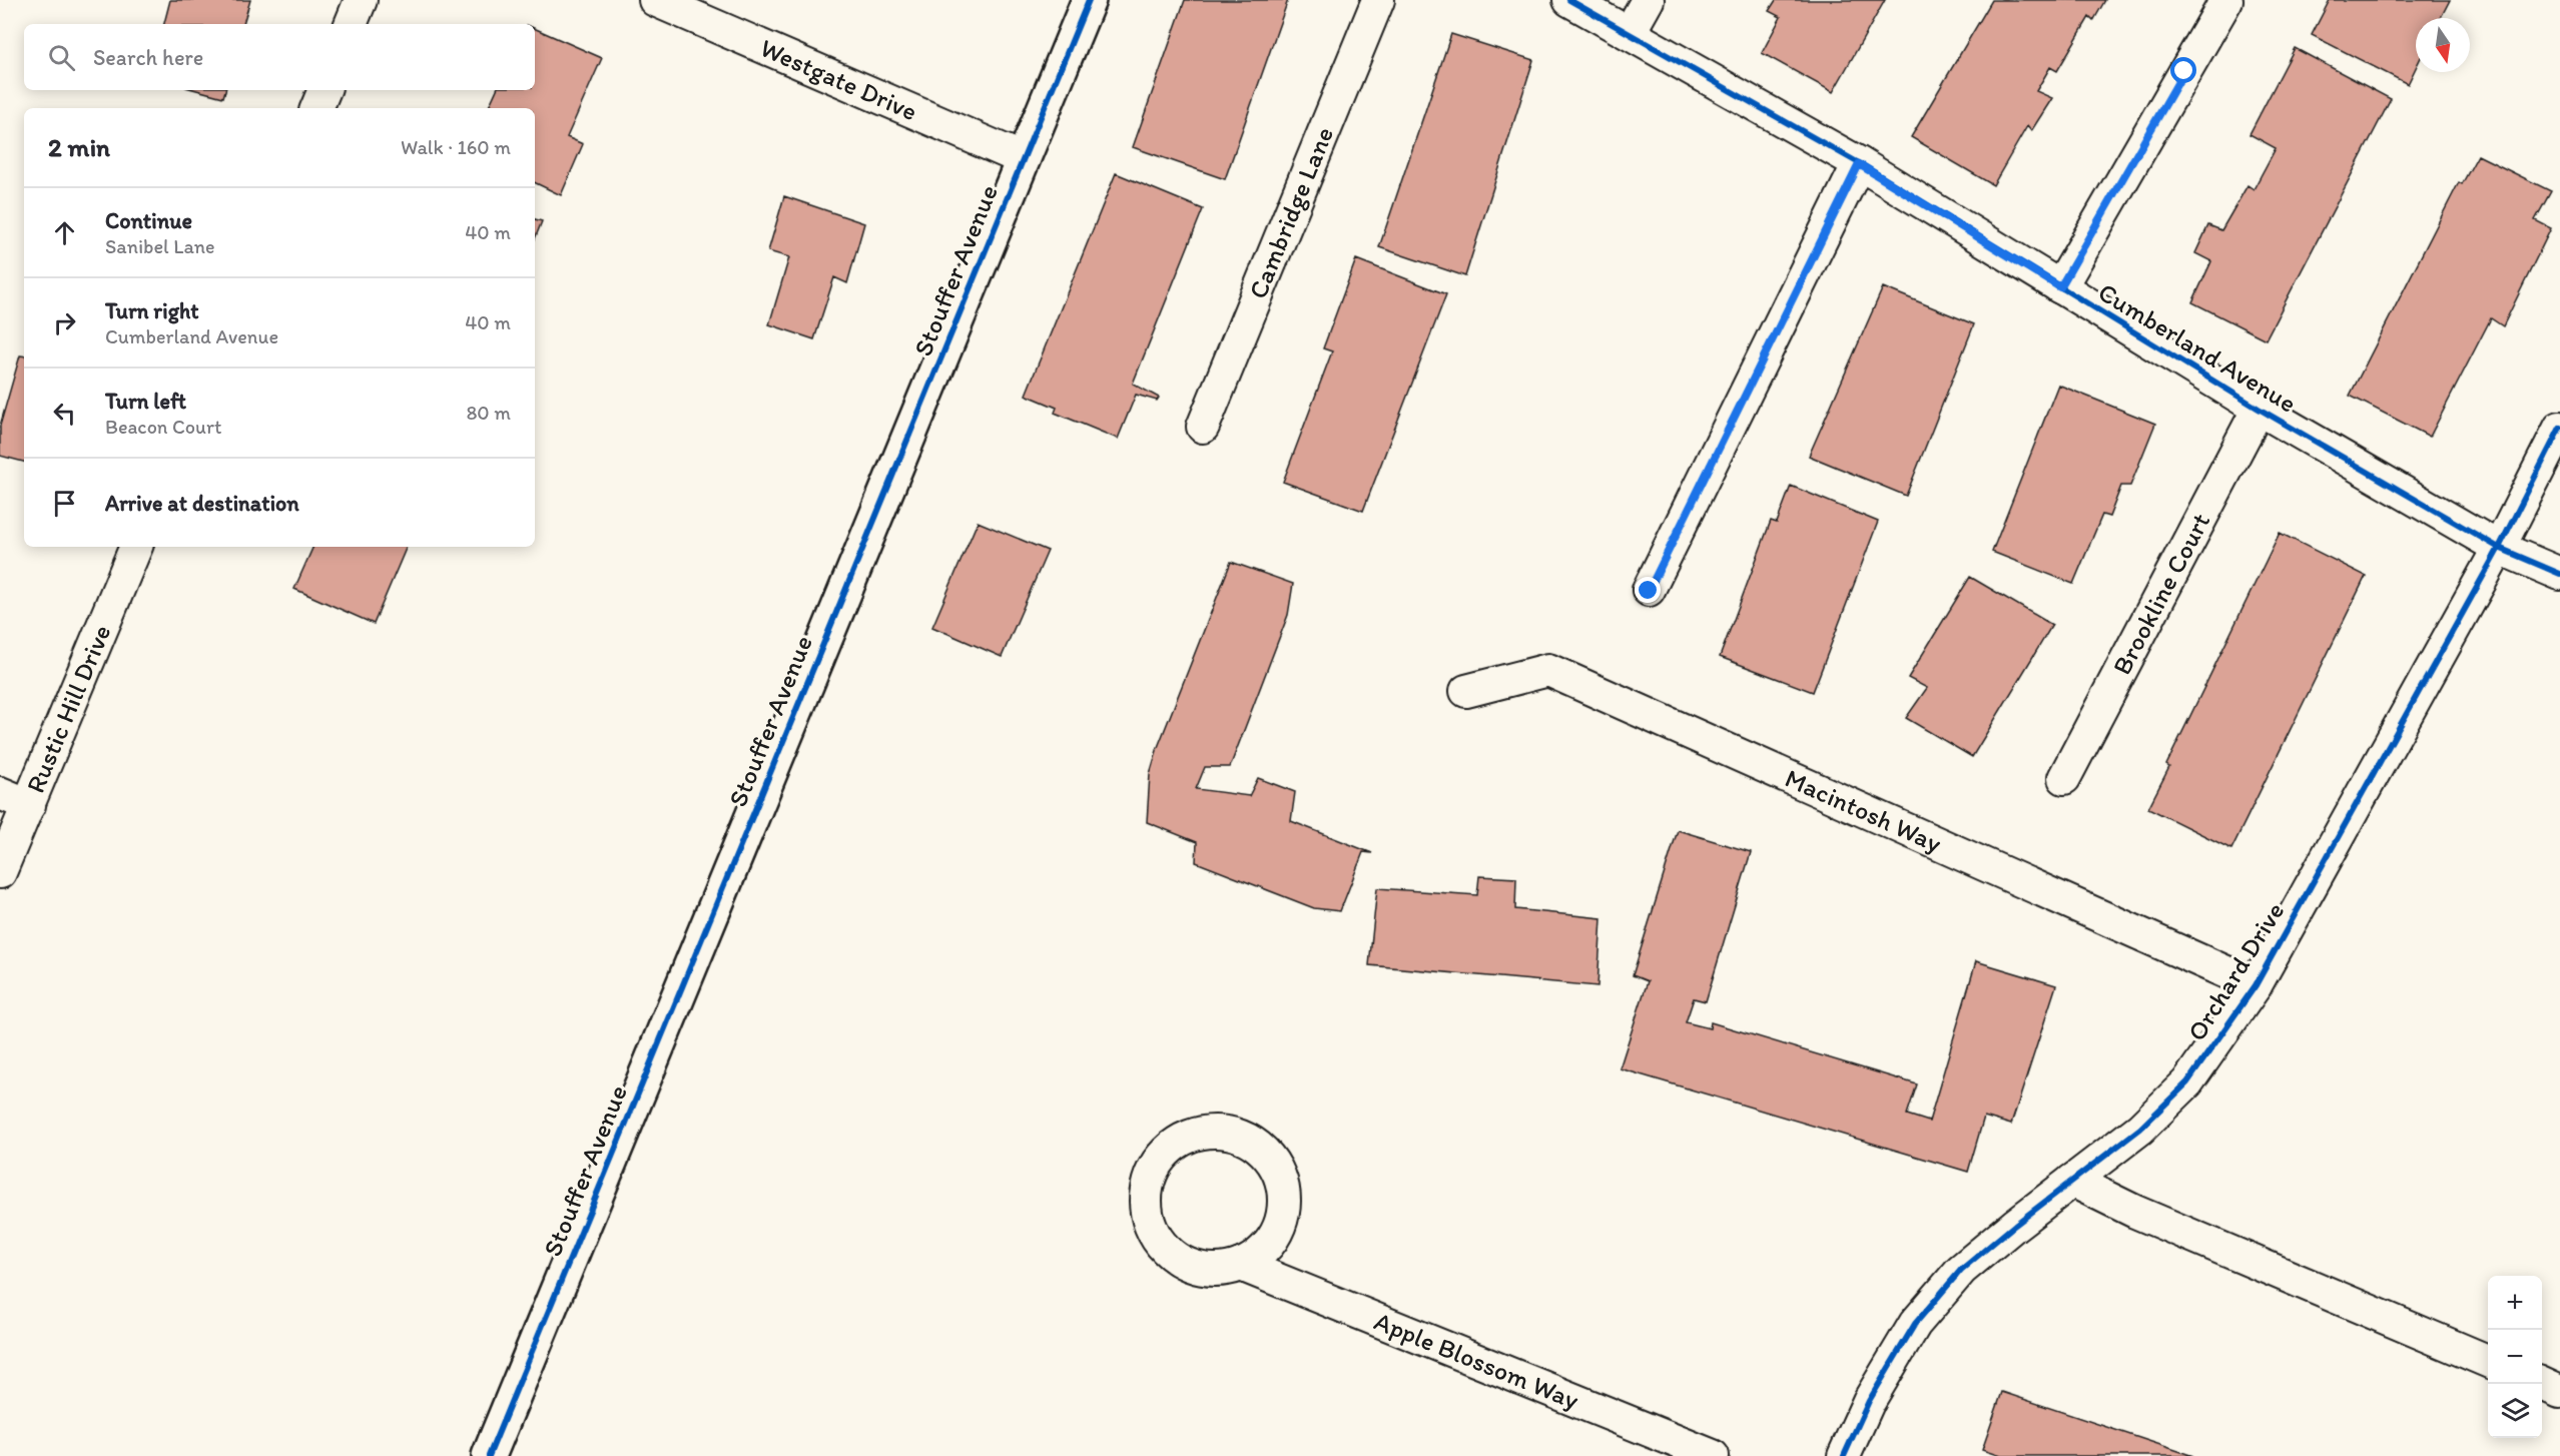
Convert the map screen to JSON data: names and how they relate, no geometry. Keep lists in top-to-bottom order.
{
  "streets": {
    "street": [
      "Westgate Drive",
      "Cambridge Lane",
      "Stouffer Avenue",
      "Cumberland Avenue",
      "Brookline Court",
      "Rustic Hill Drive",
      "Macintosh Way",
      "Orchard Drive",
      "Apple Blossom Way"
    ]
  },
  "crossings": [
    ["Westgate Drive", "Stouffer Avenue"],
    ["Cumberland Avenue", "Brookline Court"],
    ["Cumberland Avenue", "Orchard Drive"],
    ["Macintosh Way", "Orchard Drive"]
  ],
  "north": "bottom",
  "page": {
    "search": "Search here",
    "heading": ["2 min", "Walk · 160 m"],
    "list": [
      ["Continue", "Sanibel Lane", "40 m"],
      ["Turn right", "Cumberland Avenue", "40 m"],
      ["Turn left", "Beacon Court", "80 m"],
      "Arrive at destination"
    ],
    "map_buttons": ["+", "−"]
  }
}
